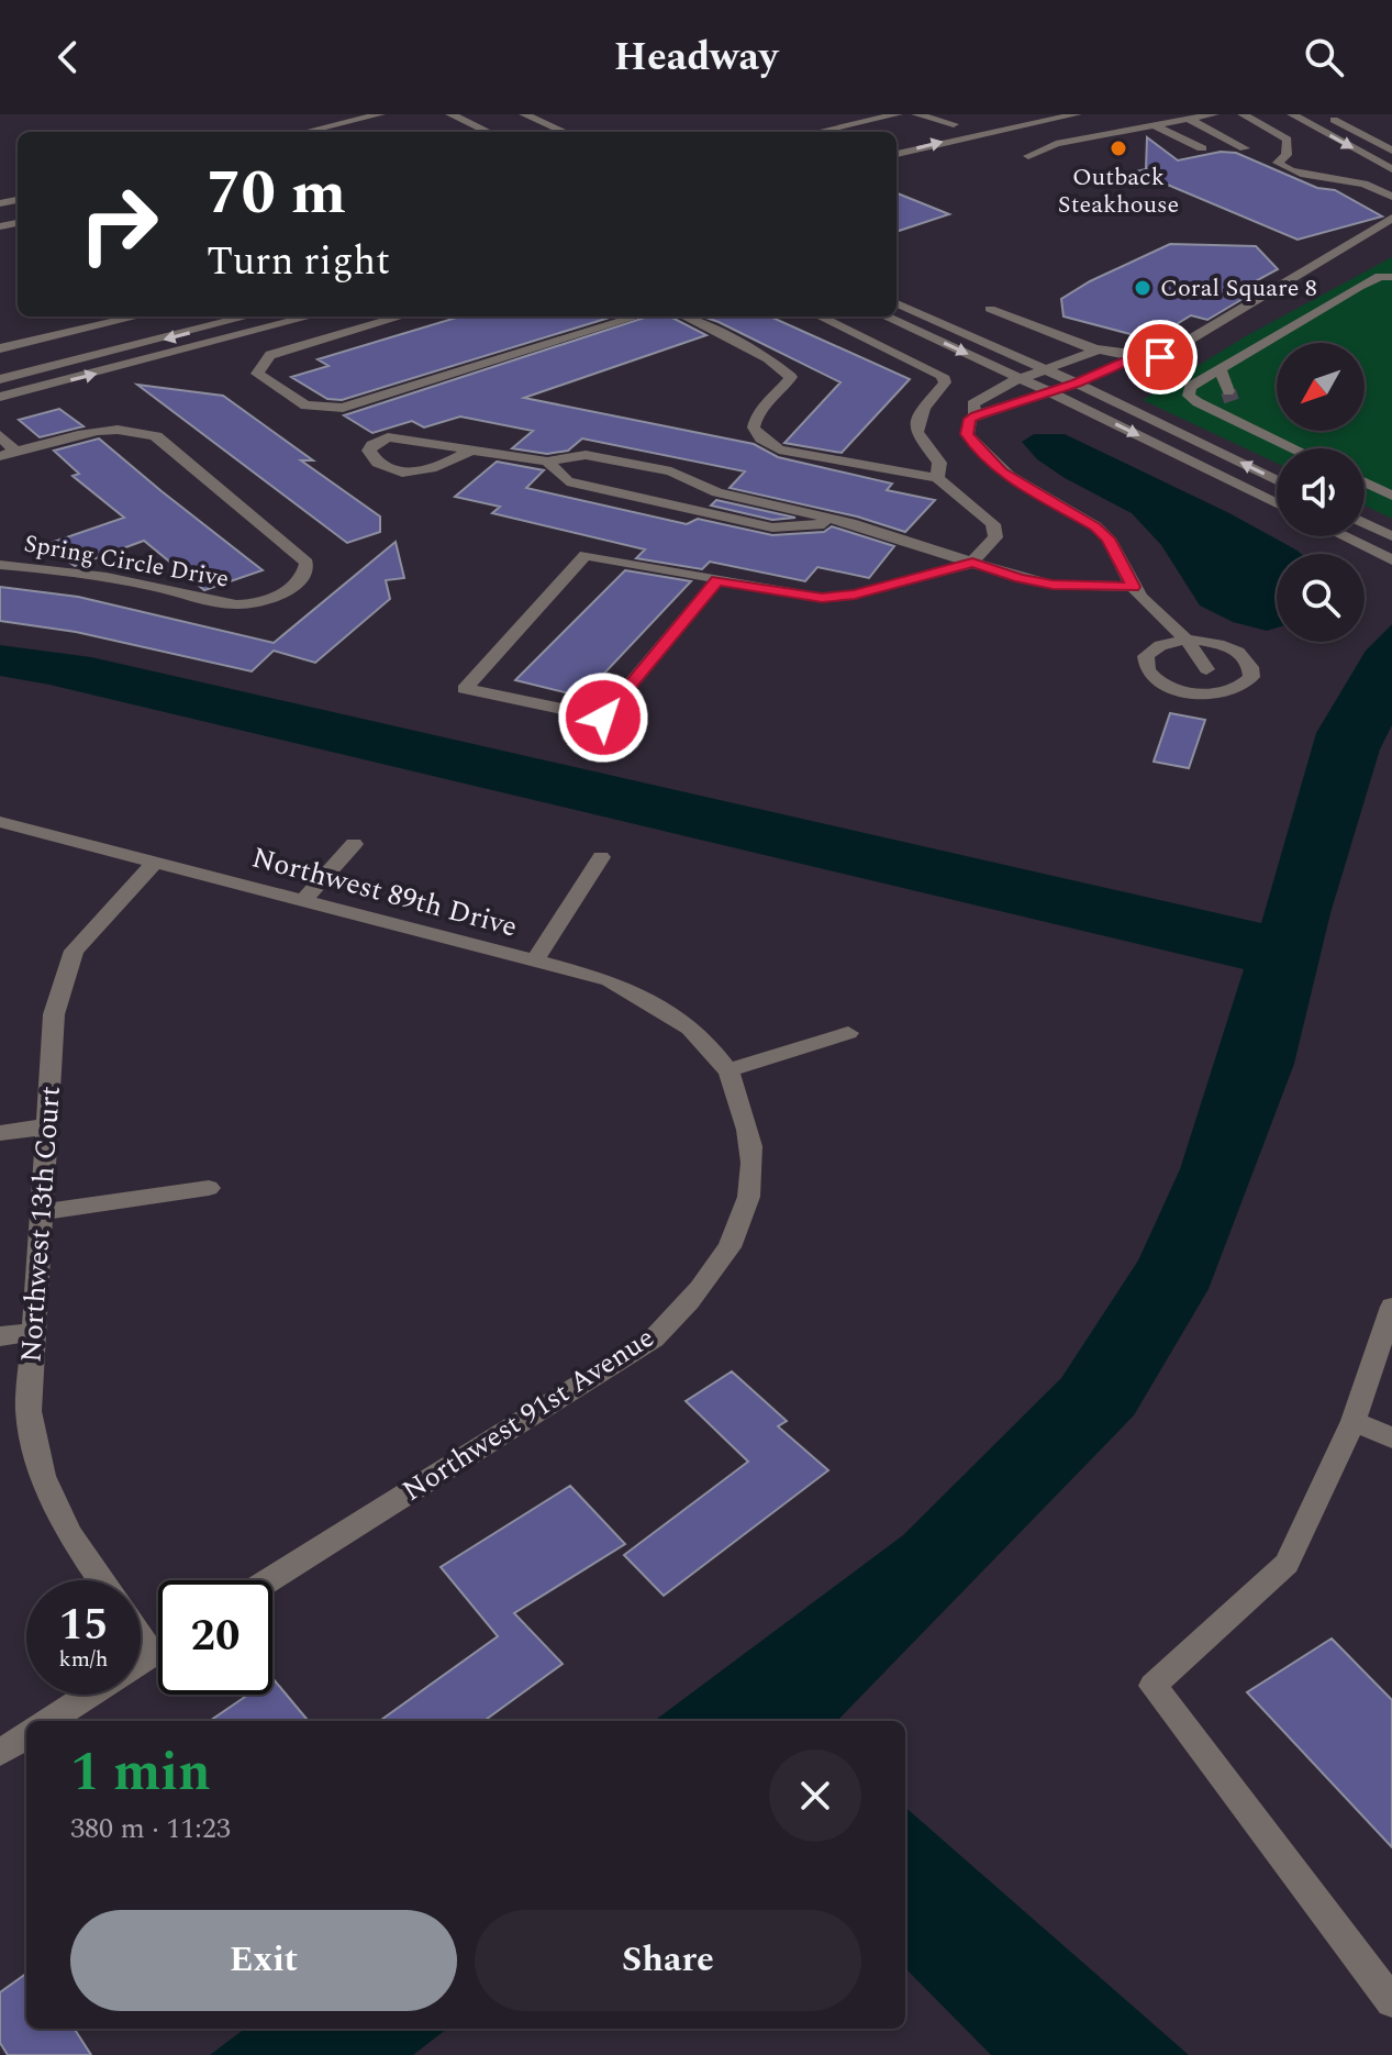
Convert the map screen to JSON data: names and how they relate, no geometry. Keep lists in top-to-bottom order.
{
  "streets": {
    "street": [
      "Spring Circle Drive",
      "Northwest 89th Drive",
      "Northwest 13th Court",
      "Northwest 91st Avenue"
    ]
  },
  "crossings": [
    ["Northwest 89th Drive", "Northwest 13th Court"],
    ["Northwest 89th Drive", "Northwest 91st Avenue"]
  ],
  "places": ["Outback Steakhouse", "Coral Square 8"],
  "north": "bottom left",
  "page": {
    "header": "Headway",
    "turn": ["70 m", "Turn right"],
    "speed": "15 km/h",
    "limit": "20",
    "heading": ["1 min", "380 m · 11:23"],
    "buttons": ["Exit", "Share"]
  }
}
